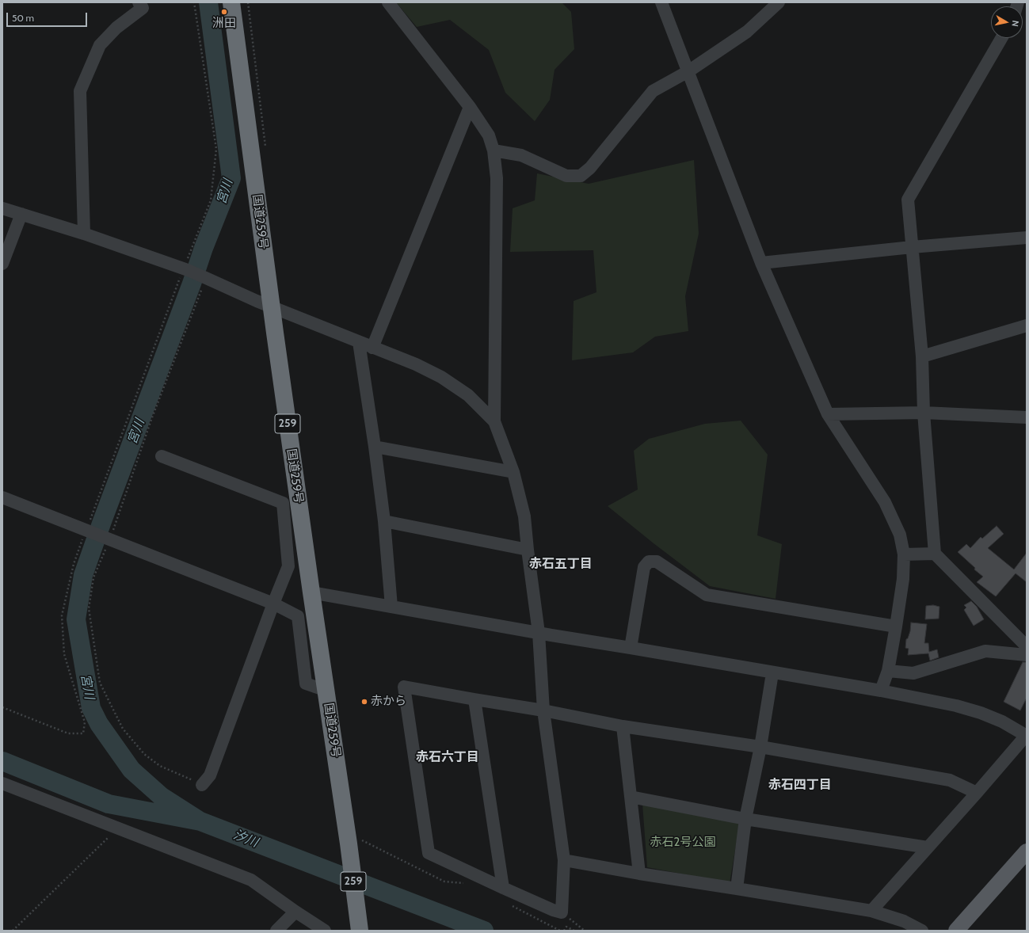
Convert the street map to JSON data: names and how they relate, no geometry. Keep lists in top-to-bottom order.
{
  "streets": {
    "highway": ["国道259号", "259"]
  },
  "districts": ["赤石五丁目", "赤石六丁目", "赤石四丁目"],
  "water": ["宮川", "汐川"],
  "parks": ["赤石2号公園"],
  "places": ["洲田", "赤から"],
  "scale_bar": "50 m",
  "north": "right"
}
